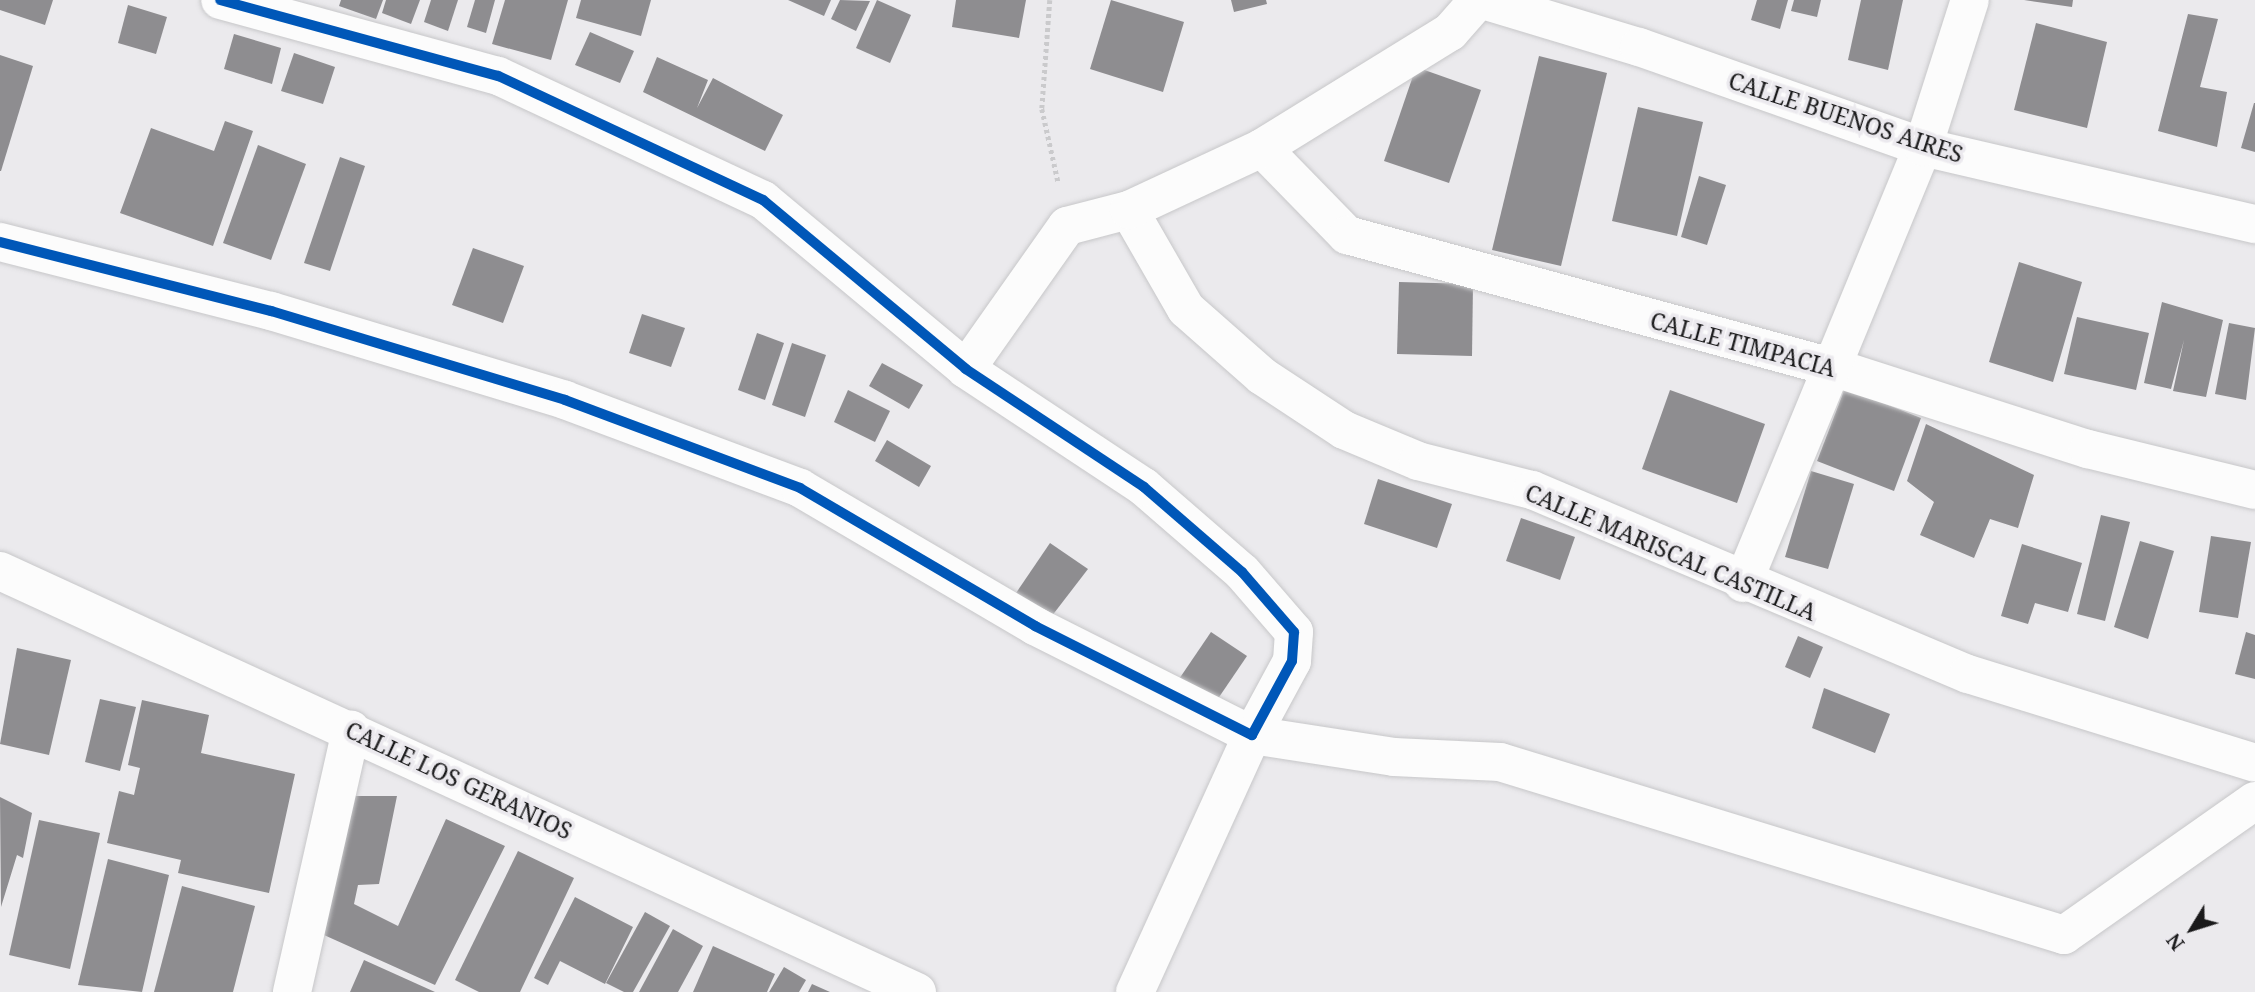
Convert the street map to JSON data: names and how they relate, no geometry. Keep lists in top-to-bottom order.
{
  "streets": {
    "street": [
      "CALLE BUENOS AIRES",
      "CALLE TIMPACIA",
      "CALLE MARISCAL CASTILLA",
      "CALLE LOS GERANIOS"
    ]
  },
  "north": "bottom left"
}
